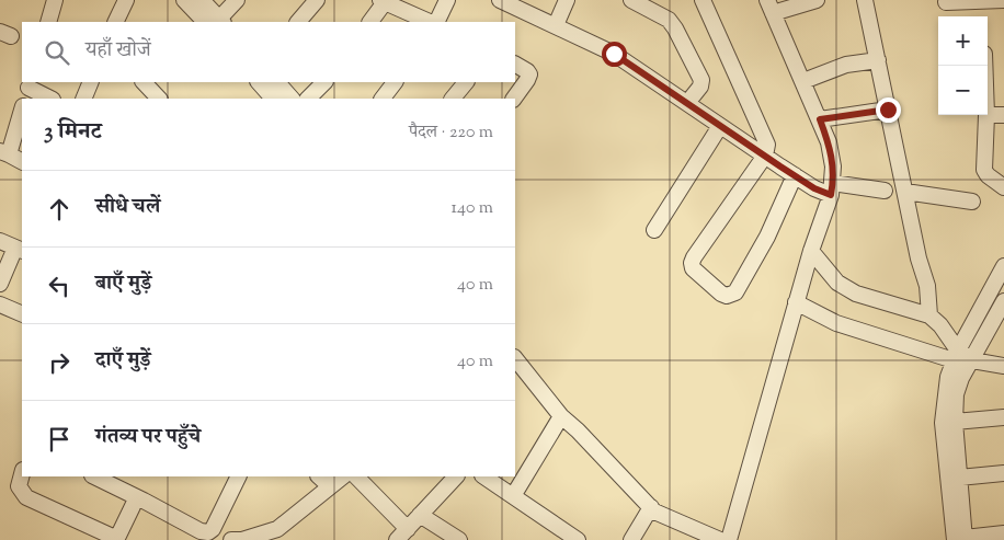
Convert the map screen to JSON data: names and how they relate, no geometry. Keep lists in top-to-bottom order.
{
  "page": {
    "map_buttons": ["+", "−"],
    "search": "यहाँ खोजें",
    "heading": ["3 मिनट", "पैदल · 220 m"],
    "list": [
      ["सीधे चलें", "140 m"],
      ["बाएँ मुड़ें", "40 m"],
      ["दाएँ मुड़ें", "40 m"],
      "गंतव्य पर पहुँचे"
    ]
  }
}
